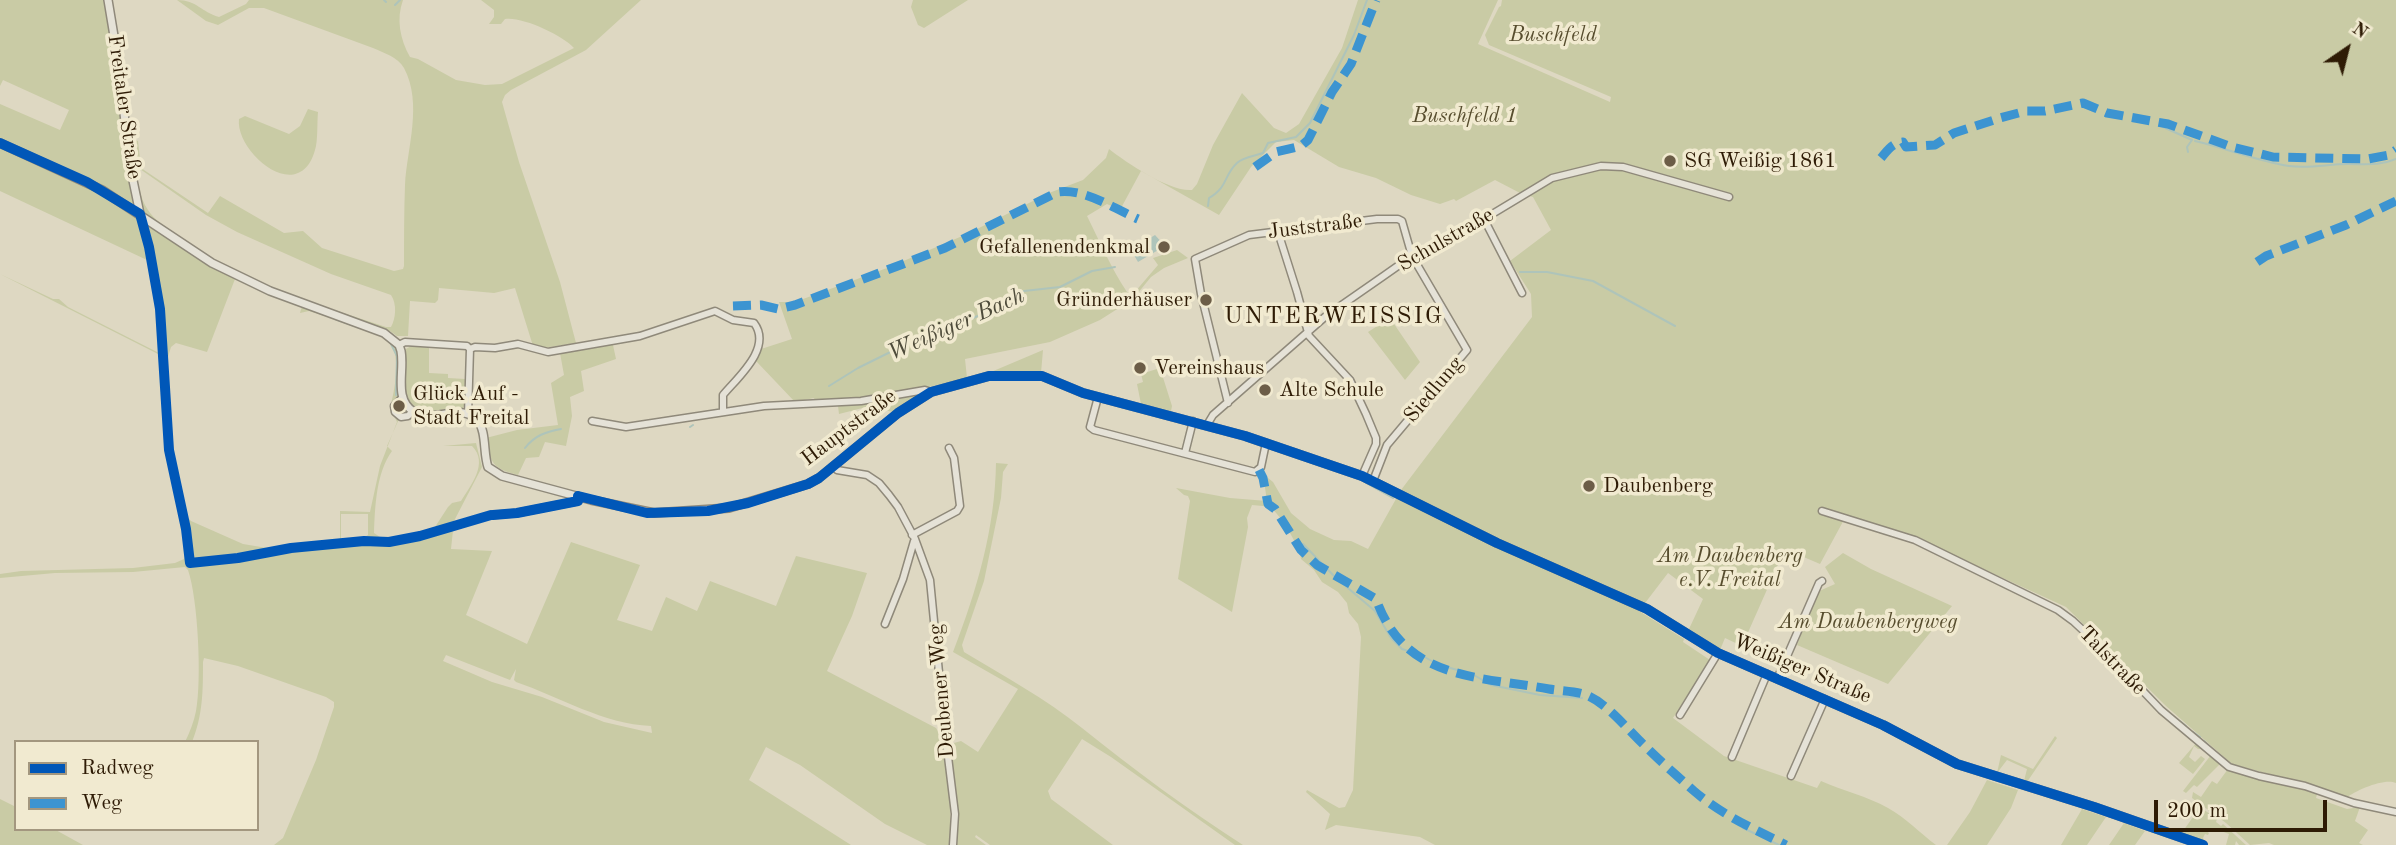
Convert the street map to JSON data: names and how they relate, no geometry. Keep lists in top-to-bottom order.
{
  "streets": {
    "street": [
      "Freitaler Straße",
      "Juststraße",
      "Schulstraße",
      "Siedlung",
      "Hauptstraße",
      "Talstraße",
      "Weißiger Straße",
      "Deubener Weg"
    ]
  },
  "crossings": [
    ["Juststraße", "Schulstraße"],
    ["Juststraße", "Siedlung"],
    ["Schulstraße", "Siedlung"],
    ["Schulstraße", "Hauptstraße"],
    ["Siedlung", "Hauptstraße"],
    ["Hauptstraße", "Weißiger Straße"],
    ["Hauptstraße", "Deubener Weg"]
  ],
  "districts": ["UNTERWEISSIG"],
  "water": ["Weißiger Bach"],
  "parks": [
    "Buschfeld",
    "Buschfeld 1",
    "Am Daubenberg e.V. Freital",
    "Am Daubenbergweg"
  ],
  "places": [
    "SG Weißig 1861",
    "Gefallenendenkmal",
    "Gründerhäuser",
    "Vereinshaus",
    "Alte Schule",
    "Glück Auf - Stadt Freital",
    "Daubenberg"
  ],
  "legend": ["Radweg", "Weg"],
  "scale_bar": "200 m",
  "north": "top right"
}
